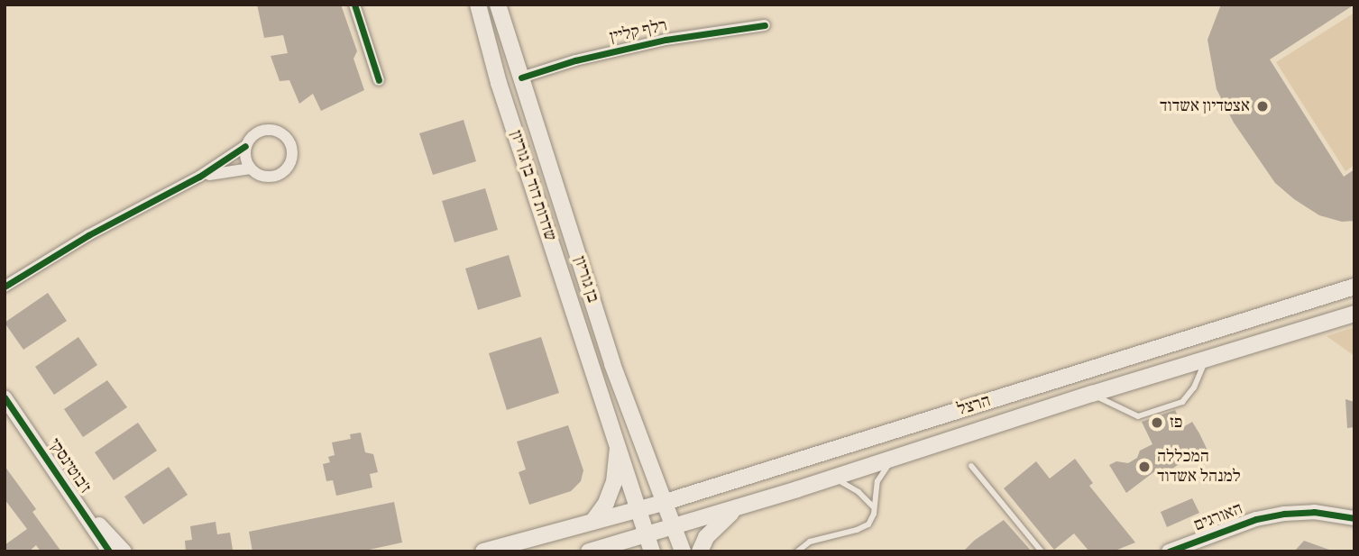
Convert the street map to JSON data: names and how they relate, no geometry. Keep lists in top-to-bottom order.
{
  "streets": {
    "main road": ["שדרות דוד בן גוריון", "בן גוריון", "הרצל"],
    "street": ["רלף קליין", "ז'בוטינסקי", "האורגים"]
  },
  "crossings": [
    ["רלף קליין", "בן גוריון"],
    ["שדרות דוד בן גוריון", "הרצל"],
    ["בן גוריון", "הרצל"]
  ],
  "places": ["אצטדיון אשדוד", "פז", "המכללה למנהל אשדוד"]
}
